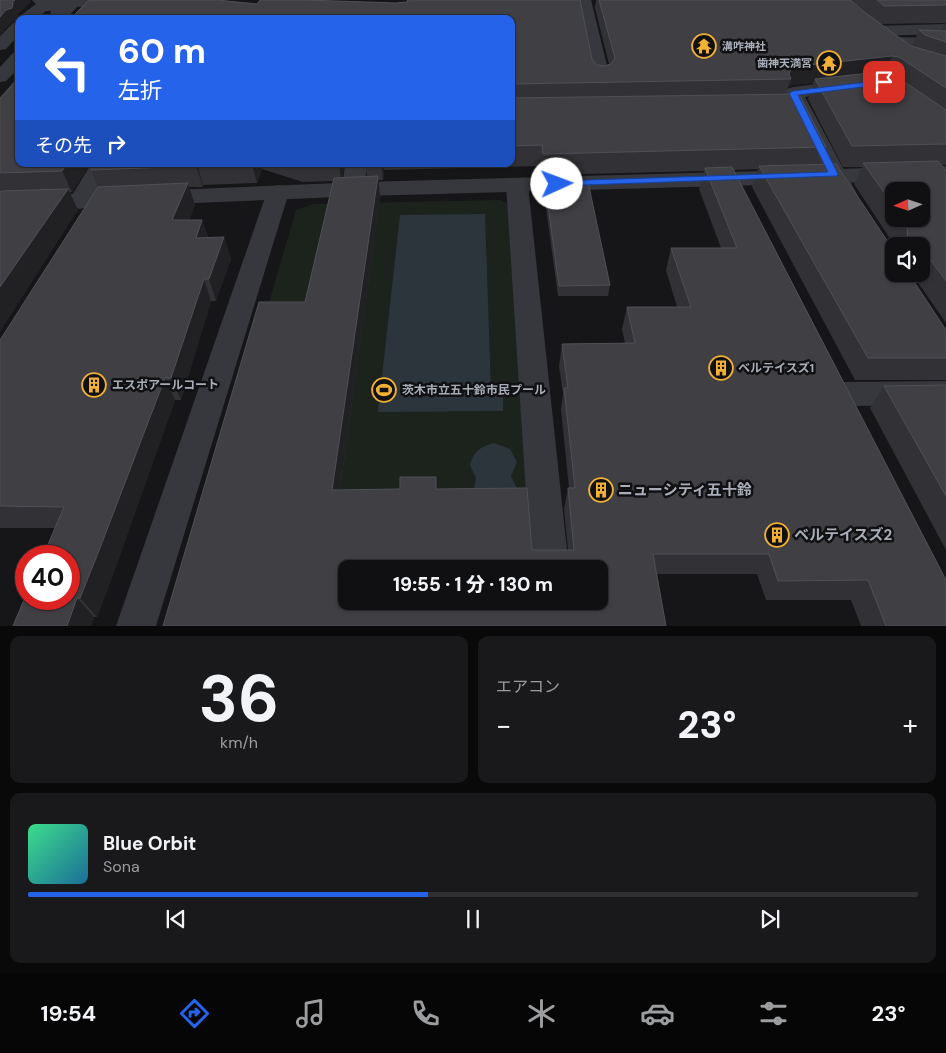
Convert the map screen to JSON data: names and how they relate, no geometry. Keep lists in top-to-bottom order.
{
  "places": {
    "temple": ["溝咋神社", "歯神天満宮"],
    "building": [
      "ベルテイスズ1",
      "エスポアールコート",
      "ニューシティ五十鈴",
      "ベルテイスズ2"
    ],
    "sports": ["茨木市立五十鈴市民プール"]
  },
  "north": "left",
  "page": {
    "turn": ["60 m", "左折"],
    "then": "その先",
    "limit": "40",
    "trip": "19:55 · 1 分 · 130 m",
    "tile": [
      ["36", "km/h"],
      "エアコン"
    ],
    "heat": ["−", "23°", "+"],
    "song": ["Blue Orbit", "Sona"],
    "tabs": ["19:54", "23°"]
  }
}
